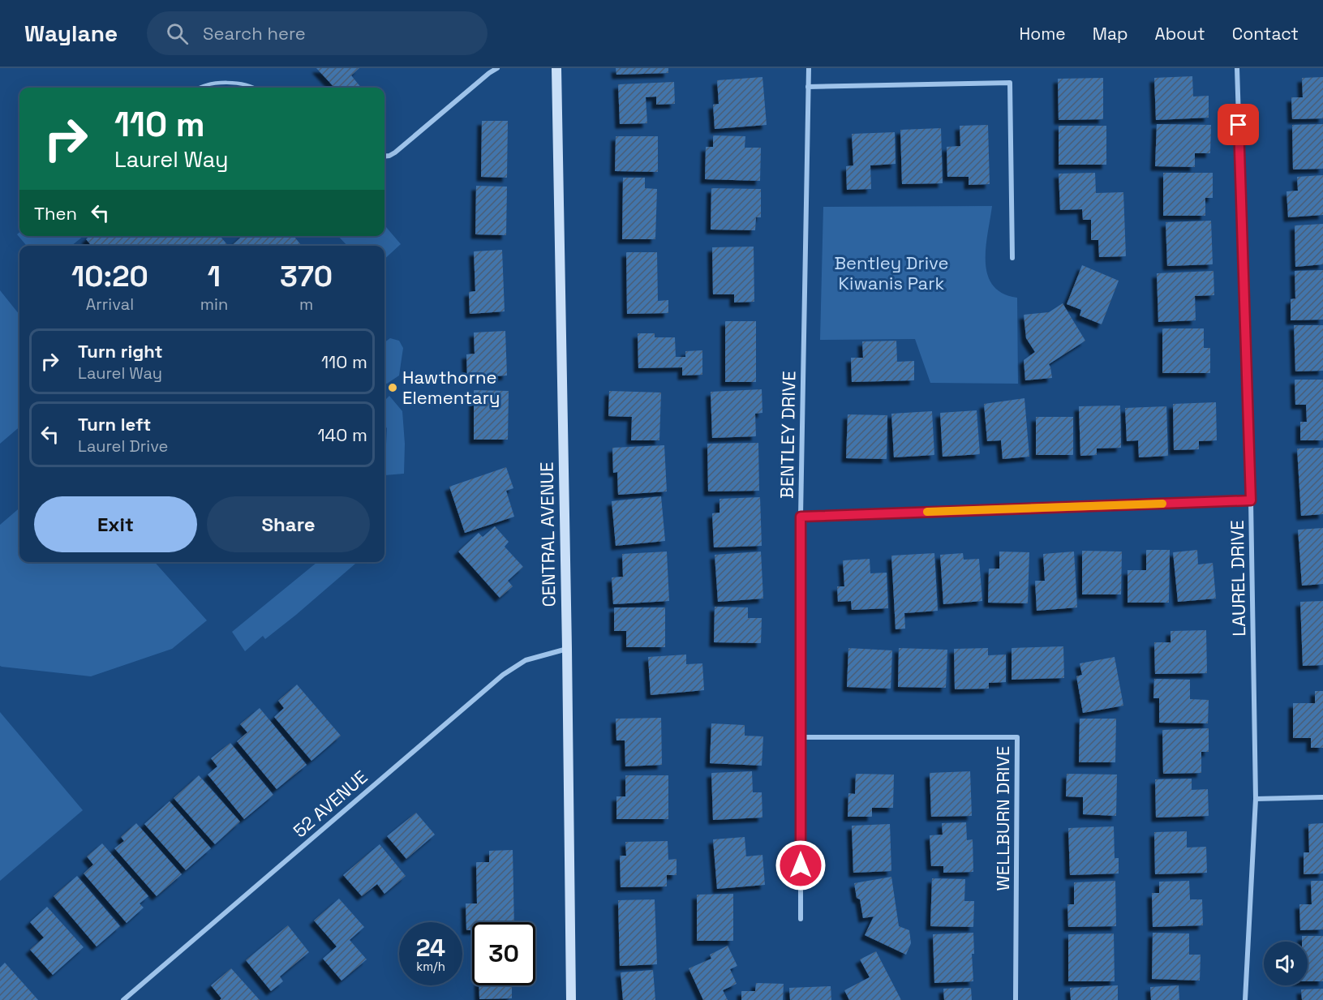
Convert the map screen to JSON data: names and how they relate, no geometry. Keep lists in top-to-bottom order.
{
  "streets": {
    "street": [
      "BENTLEY DRIVE",
      "CENTRAL AVENUE",
      "LAUREL DRIVE",
      "52 AVENUE",
      "WELLBURN DRIVE"
    ]
  },
  "crossings": [
    ["BENTLEY DRIVE", "WELLBURN DRIVE"],
    ["CENTRAL AVENUE", "52 AVENUE"]
  ],
  "parks": ["Bentley Drive Kiwanis Park"],
  "places": ["Hawthorne Elementary"],
  "page": {
    "header": "Waylane",
    "search": "Search here",
    "nav": [
      "Home",
      "Map",
      "About",
      "Contact"
    ],
    "turn": ["110 m", "Laurel Way"],
    "then": "Then",
    "eta": [
      "10:20",
      "Arrival",
      "1",
      "min",
      "370",
      "m"
    ],
    "list": [
      {
        "name": "Turn right",
        "note": "Laurel Way",
        "value": "110 m"
      },
      {
        "name": "Turn left",
        "note": "Laurel Drive",
        "value": "140 m"
      }
    ],
    "buttons": ["Exit", "Share"],
    "speed": "24 km/h",
    "limit": "30"
  }
}
